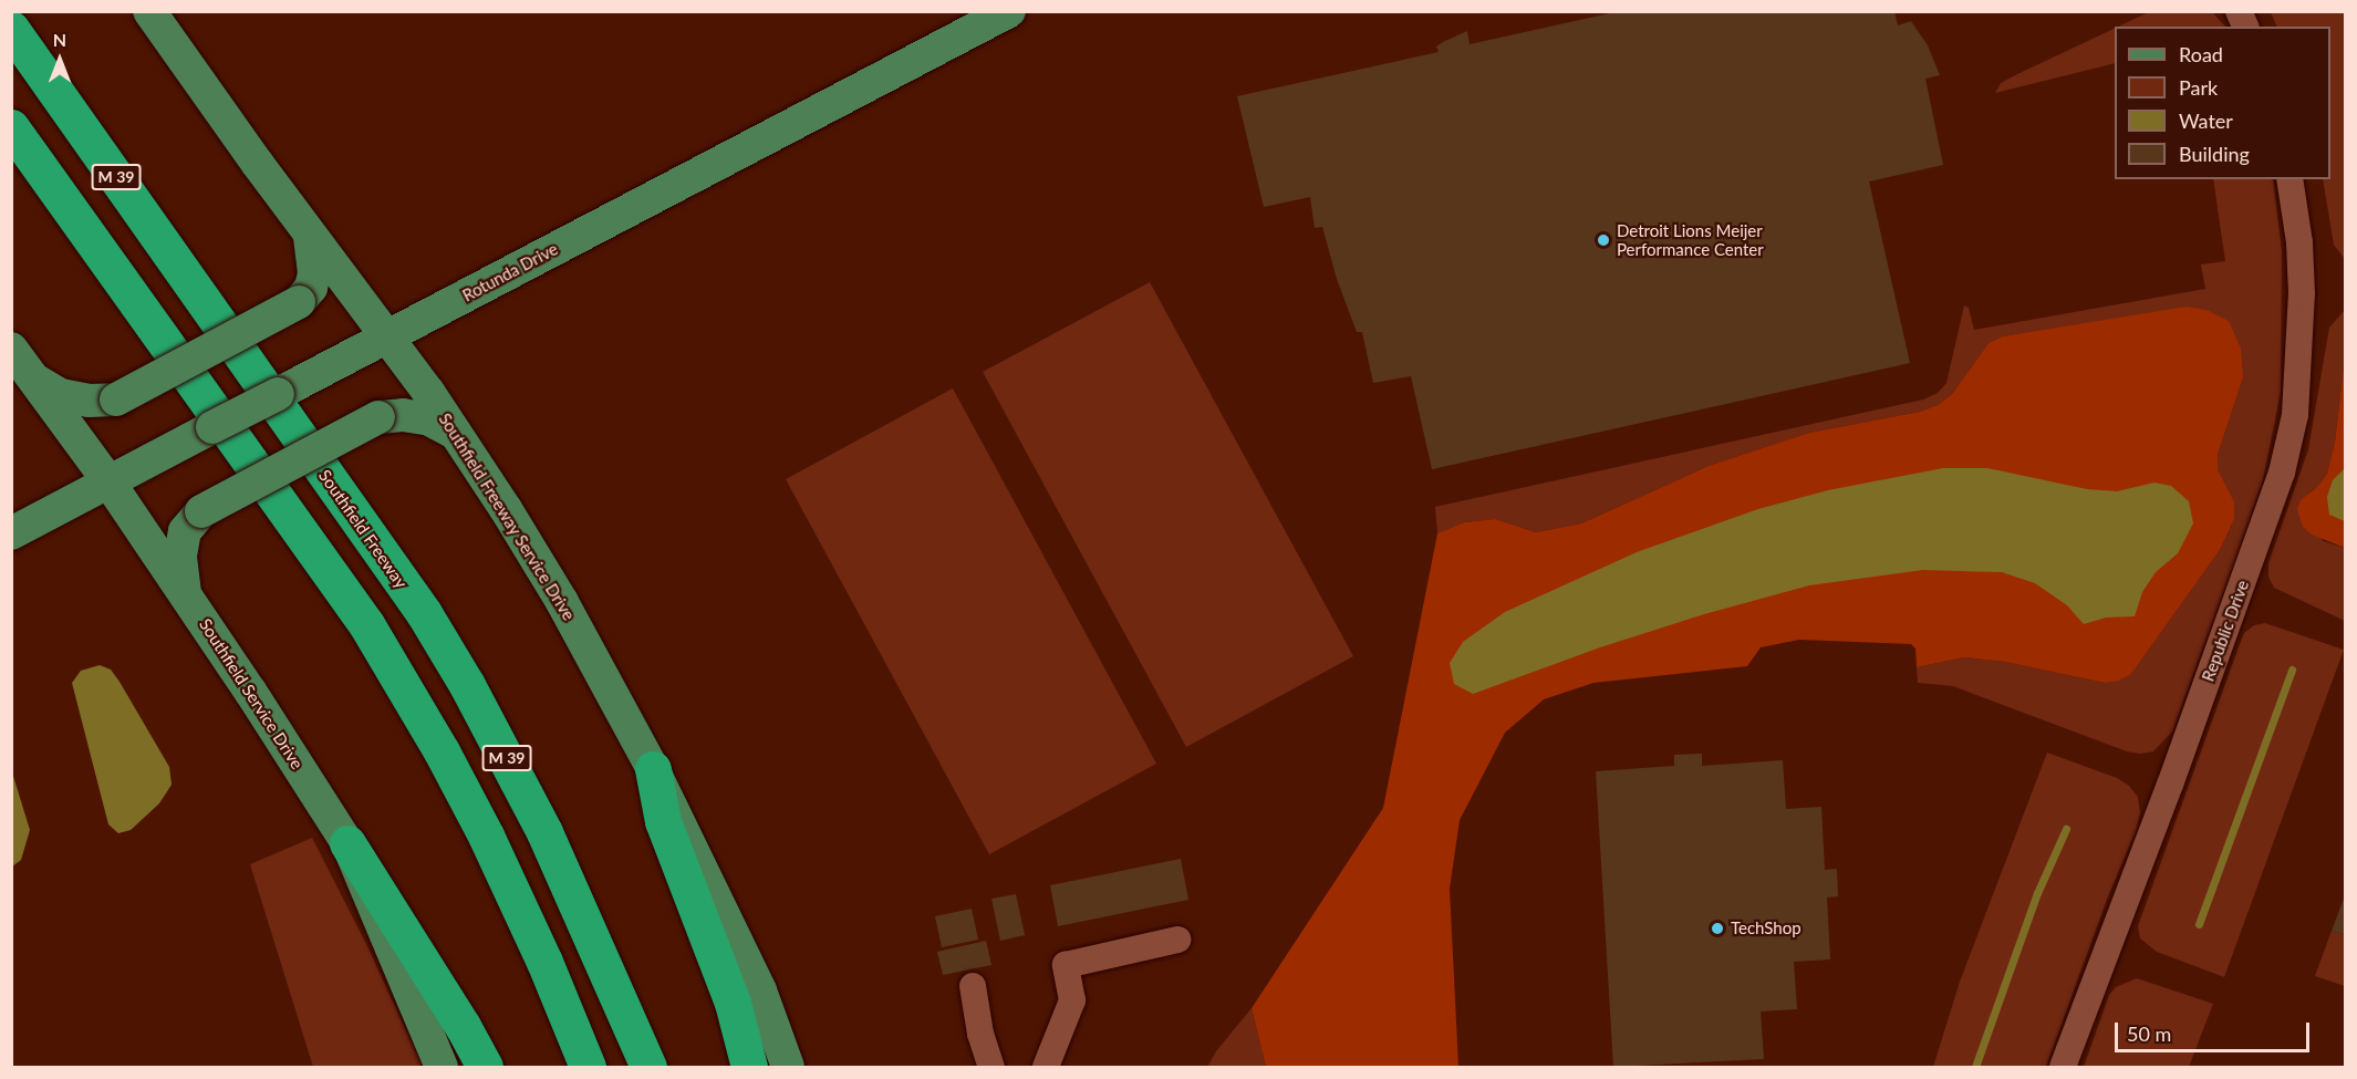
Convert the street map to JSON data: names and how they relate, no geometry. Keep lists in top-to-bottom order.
{
  "streets": {
    "highway": ["M 39", "Southfield Freeway"],
    "main road": ["Rotunda Drive", "Southfield Freeway Service Drive", "Southfield Service Drive"],
    "street": ["Republic Drive"]
  },
  "crossings": [
    ["Rotunda Drive", "Southfield Freeway Service Drive"],
    ["Rotunda Drive", "Southfield Service Drive"]
  ],
  "places": ["Detroit Lions Meijer Performance Center", "TechShop"],
  "legend": [
    "Road",
    "Park",
    "Water",
    "Building"
  ],
  "scale_bar": "50 m",
  "north": "top"
}
